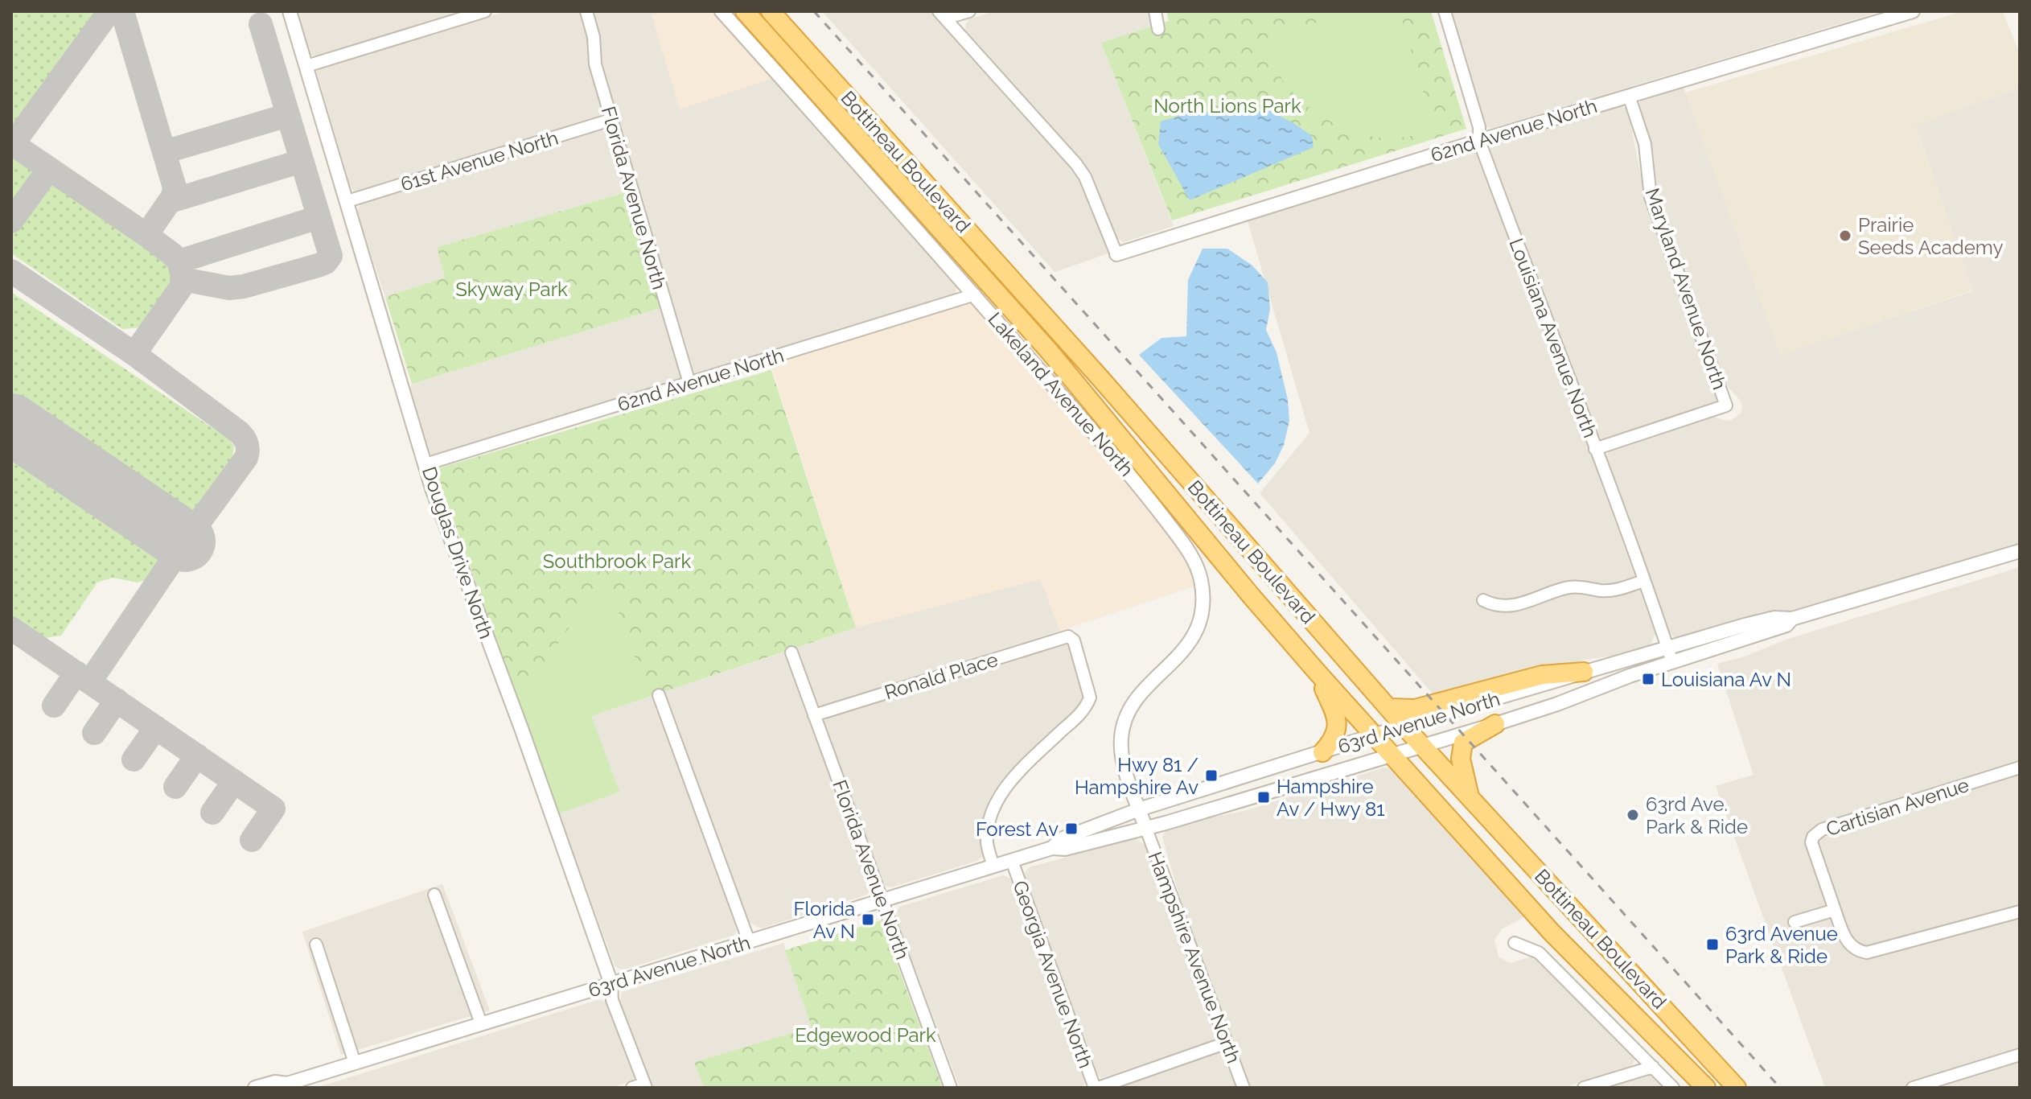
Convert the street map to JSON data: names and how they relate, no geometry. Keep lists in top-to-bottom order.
{
  "streets": {
    "highway": ["Bottineau Boulevard"],
    "street": [
      "62nd Avenue North",
      "61st Avenue North",
      "Florida Avenue North",
      "Maryland Avenue North",
      "Louisiana Avenue North",
      "Lakeland Avenue North",
      "Douglas Drive North",
      "Ronald Place",
      "63rd Avenue North",
      "Cartisian Avenue",
      "Hampshire Avenue North",
      "Georgia Avenue North"
    ]
  },
  "crossings": [
    ["62nd Avenue North", "Florida Avenue North"],
    ["62nd Avenue North", "Maryland Avenue North"],
    ["62nd Avenue North", "Louisiana Avenue North"],
    ["62nd Avenue North", "Lakeland Avenue North"],
    ["62nd Avenue North", "Douglas Drive North"],
    ["61st Avenue North", "Florida Avenue North"],
    ["61st Avenue North", "Douglas Drive North"],
    ["Bottineau Boulevard", "63rd Avenue North"],
    ["Florida Avenue North", "Ronald Place"],
    ["Florida Avenue North", "63rd Avenue North"],
    ["Maryland Avenue North", "Louisiana Avenue North"],
    ["Louisiana Avenue North", "63rd Avenue North"],
    ["Lakeland Avenue North", "63rd Avenue North"],
    ["Lakeland Avenue North", "Hampshire Avenue North"],
    ["Douglas Drive North", "63rd Avenue North"],
    ["Ronald Place", "63rd Avenue North"],
    ["63rd Avenue North", "Hampshire Avenue North"],
    ["63rd Avenue North", "Georgia Avenue North"]
  ],
  "parks": [
    "North Lions Park",
    "Skyway Park",
    "Southbrook Park",
    "Edgewood Park"
  ],
  "places": {
    "other": ["Prairie Seeds Academy", "63rd Ave. Park & Ride"],
    "transit": [
      "Louisiana Av N",
      "Hwy 81 / Hampshire Av",
      "Hampshire Av / Hwy 81",
      "Forest Av",
      "Florida Av N",
      "63rd Avenue Park & Ride"
    ]
  }
}
